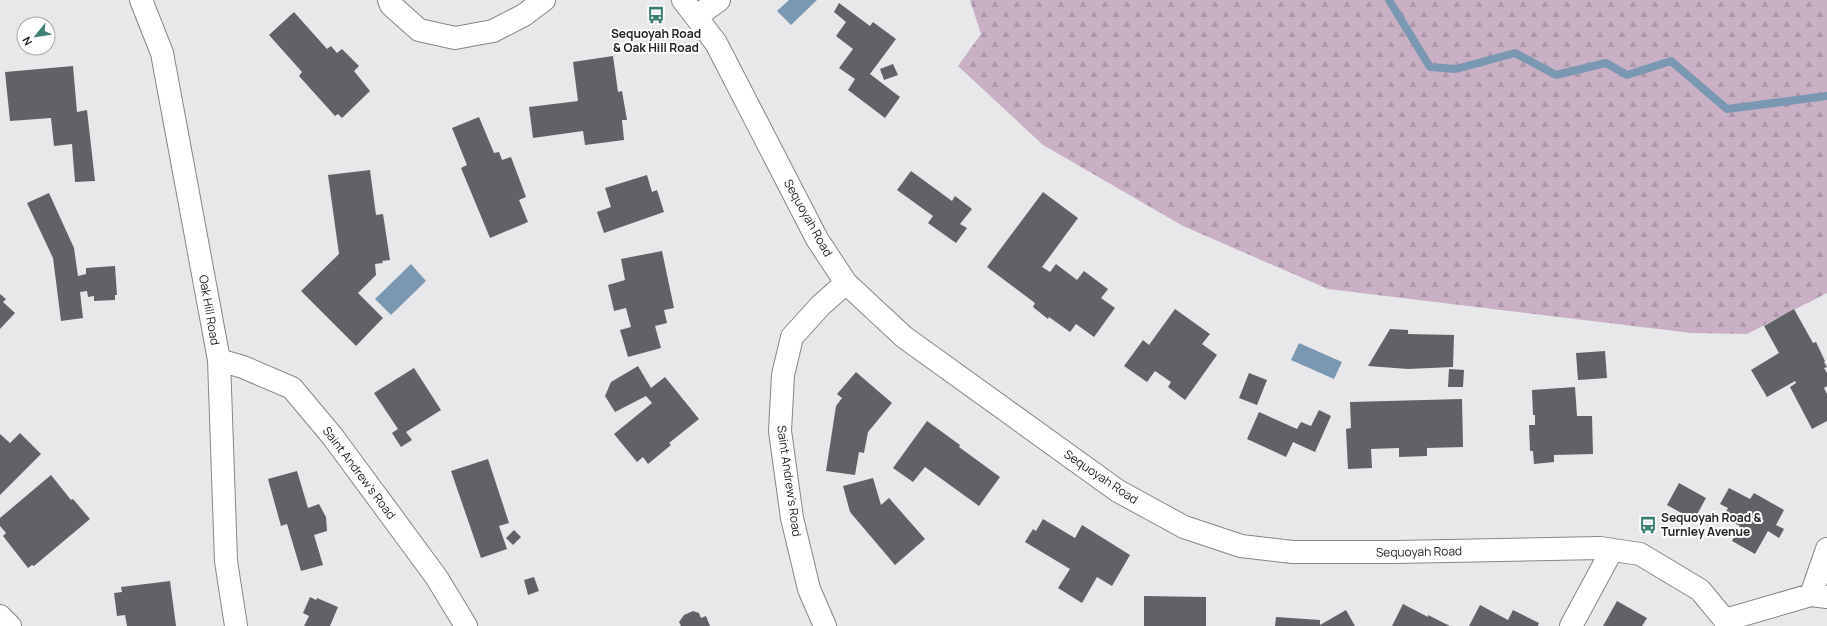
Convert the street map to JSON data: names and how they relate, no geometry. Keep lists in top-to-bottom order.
{
  "streets": {
    "street": ["Sequoyah Road", "Oak Hill Road", "Saint Andrew's Road"]
  },
  "crossings": [
    ["Sequoyah Road", "Saint Andrew's Road"],
    ["Oak Hill Road", "Saint Andrew's Road"]
  ],
  "places": {
    "bus stop": ["Sequoyah Road & Oak Hill Road", "Sequoyah Road & Turnley Avenue"]
  },
  "north": "bottom left"
}
